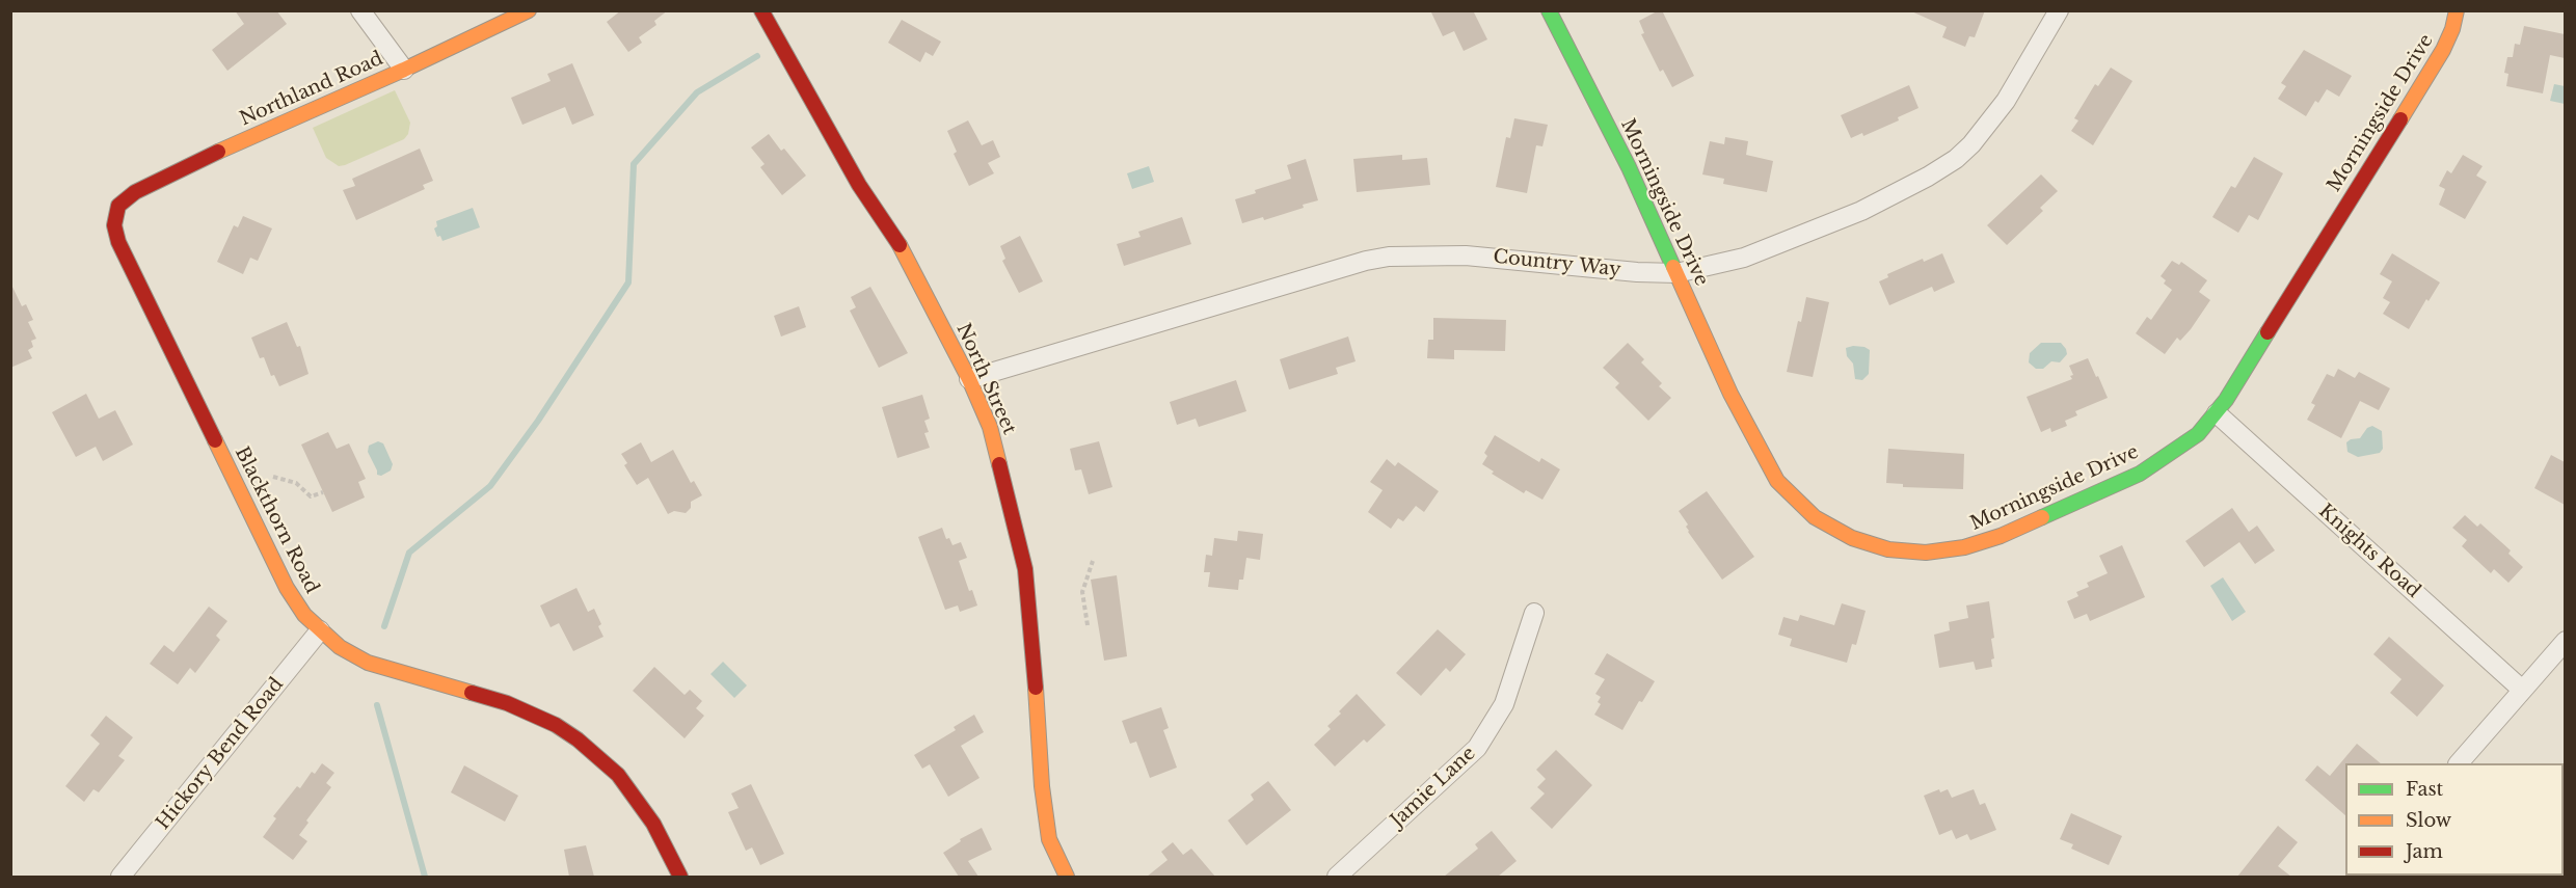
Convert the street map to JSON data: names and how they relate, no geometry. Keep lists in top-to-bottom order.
{
  "streets": {
    "street": [
      "Northland Road",
      "Morningside Drive",
      "Country Way",
      "North Street",
      "Blackthorn Road",
      "Knights Road",
      "Hickory Bend Road",
      "Jamie Lane"
    ]
  },
  "crossings": [
    ["Northland Road", "Blackthorn Road"],
    ["Morningside Drive", "Country Way"],
    ["Morningside Drive", "Knights Road"],
    ["Country Way", "North Street"],
    ["Blackthorn Road", "Hickory Bend Road"]
  ],
  "legend": ["Fast", "Slow", "Jam"]
}
